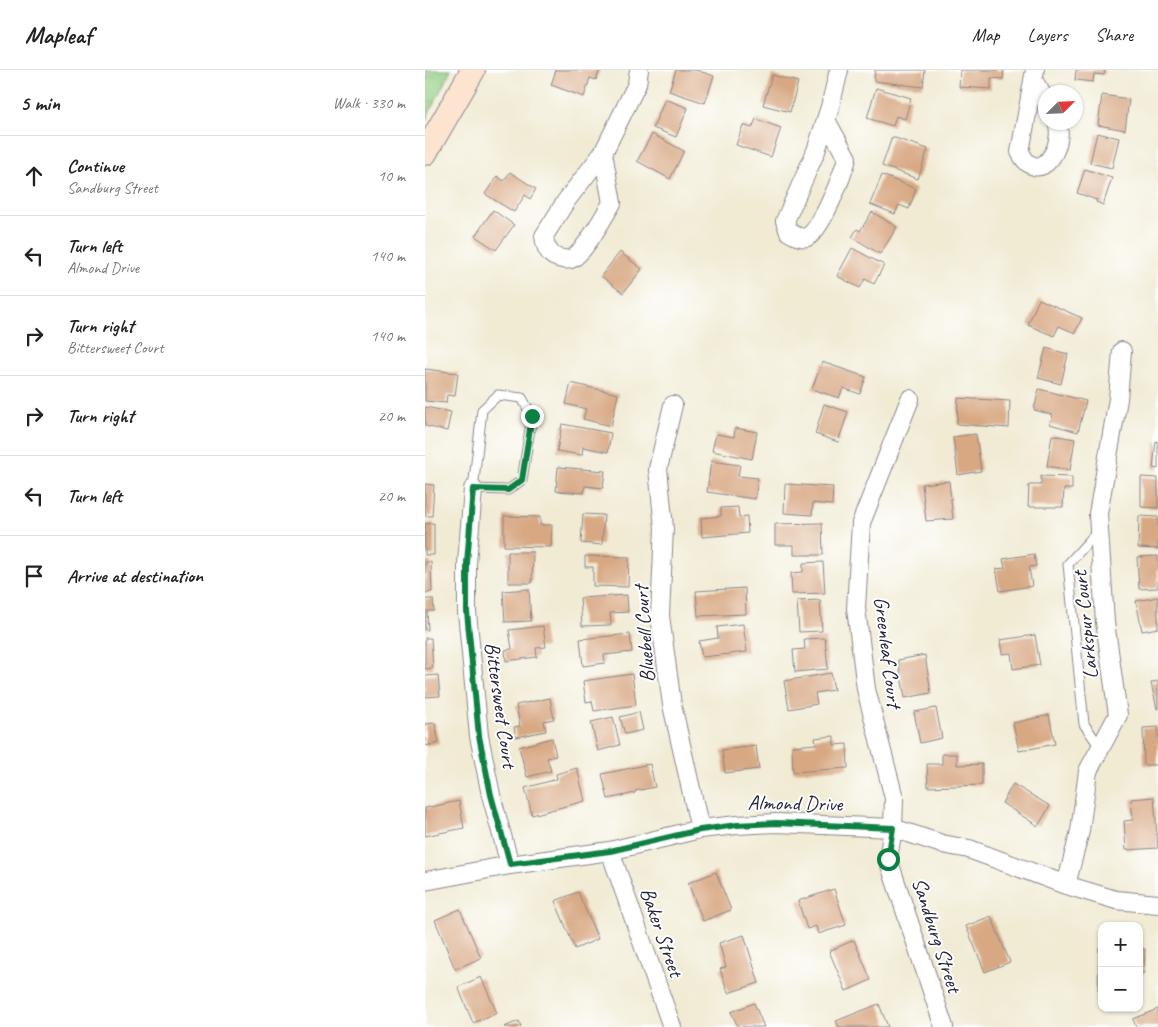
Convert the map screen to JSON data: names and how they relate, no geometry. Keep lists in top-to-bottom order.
{
  "streets": {
    "street": [
      "Larkspur Court",
      "Bluebell Court",
      "Greenleaf Court",
      "Bittersweet Court",
      "Almond Drive",
      "Baker Street",
      "Sandburg Street"
    ]
  },
  "crossings": [
    ["Larkspur Court", "Almond Drive"],
    ["Bluebell Court", "Almond Drive"],
    ["Greenleaf Court", "Almond Drive"],
    ["Greenleaf Court", "Sandburg Street"],
    ["Bittersweet Court", "Almond Drive"],
    ["Almond Drive", "Baker Street"],
    ["Almond Drive", "Sandburg Street"]
  ],
  "north": "top right",
  "page": {
    "header": "Mapleaf",
    "nav": ["Map", "Layers", "Share"],
    "heading": ["5 min", "Walk · 330 m"],
    "list": [
      ["Continue", "Sandburg Street", "10 m"],
      ["Turn left", "Almond Drive", "140 m"],
      ["Turn right", "Bittersweet Court", "140 m"],
      ["Turn right", "20 m"],
      ["Turn left", "20 m"],
      "Arrive at destination"
    ],
    "map_buttons": ["+", "−"]
  }
}
